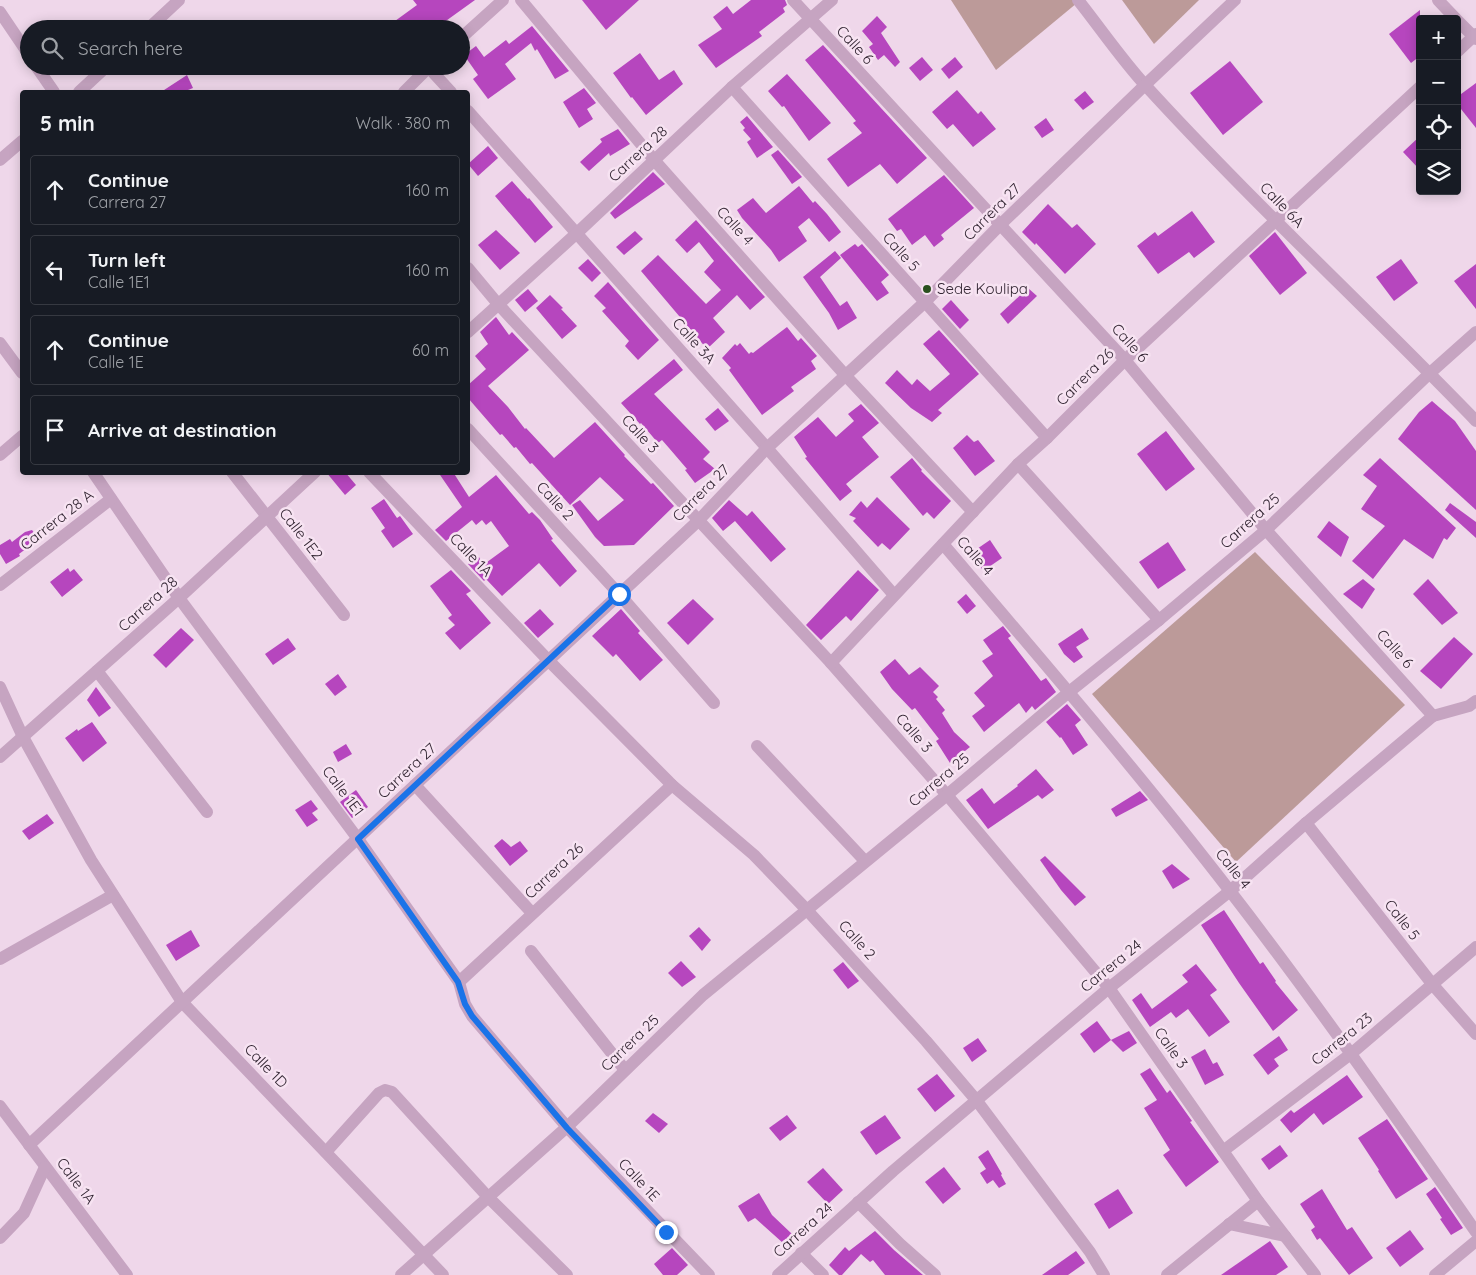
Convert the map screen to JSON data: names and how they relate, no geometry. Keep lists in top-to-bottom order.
{
  "streets": {
    "street": [
      "Calle 6",
      "Carrera 28",
      "Calle 6A",
      "Carrera 27",
      "Calle 4",
      "Calle 5",
      "Calle 3A",
      "Carrera 26",
      "Calle 3",
      "Calle 2",
      "Carrera 28 A",
      "Carrera 25",
      "Calle 1E2",
      "Calle 1A",
      "Calle 1E1",
      "Carrera 24",
      "Carrera 23",
      "Calle 1D",
      "Calle 1E"
    ]
  },
  "crossings": [
    ["Calle 6", "Carrera 28"],
    ["Calle 6", "Carrera 27"],
    ["Calle 6", "Carrera 26"],
    ["Calle 6", "Carrera 25"],
    ["Calle 6", "Carrera 24"],
    ["Carrera 28", "Calle 4"],
    ["Carrera 28", "Calle 5"],
    ["Carrera 28", "Calle 3A"],
    ["Carrera 28", "Calle 3"],
    ["Carrera 28", "Calle 1E2"],
    ["Carrera 28", "Calle 1E1"],
    ["Carrera 28", "Calle 1D"],
    ["Calle 6A", "Carrera 27"],
    ["Calle 6A", "Carrera 26"],
    ["Calle 6A", "Carrera 25"],
    ["Carrera 27", "Calle 4"],
    ["Carrera 27", "Calle 5"],
    ["Carrera 27", "Calle 3A"],
    ["Carrera 27", "Calle 3"],
    ["Carrera 27", "Calle 2"],
    ["Carrera 27", "Calle 1A"],
    ["Carrera 27", "Calle 1E1"],
    ["Carrera 27", "Calle 1D"],
    ["Calle 4", "Carrera 26"],
    ["Calle 4", "Carrera 25"],
    ["Calle 4", "Carrera 24"],
    ["Calle 4", "Carrera 23"],
    ["Calle 5", "Carrera 26"],
    ["Calle 5", "Carrera 24"],
    ["Calle 5", "Carrera 23"],
    ["Calle 3A", "Carrera 26"],
    ["Carrera 26", "Calle 3"],
    ["Carrera 26", "Calle 2"],
    ["Carrera 26", "Calle 1E1"],
    ["Calle 3", "Carrera 25"],
    ["Calle 3", "Carrera 24"],
    ["Calle 3", "Carrera 23"],
    ["Calle 2", "Carrera 25"],
    ["Calle 2", "Calle 1A"],
    ["Calle 2", "Carrera 24"],
    ["Carrera 28 A", "Calle 1E1"],
    ["Carrera 25", "Calle 1E1"],
    ["Carrera 25", "Calle 1D"],
    ["Carrera 25", "Calle 1E"],
    ["Calle 1E1", "Calle 1E"]
  ],
  "places": ["Sede Koulipa"],
  "page": {
    "map_buttons": ["+", "−"],
    "search": "Search here",
    "heading": ["5 min", "Walk · 380 m"],
    "list": [
      ["Continue", "Carrera 27", "160 m"],
      ["Turn left", "Calle 1E1", "160 m"],
      ["Continue", "Calle 1E", "60 m"],
      "Arrive at destination"
    ]
  }
}
